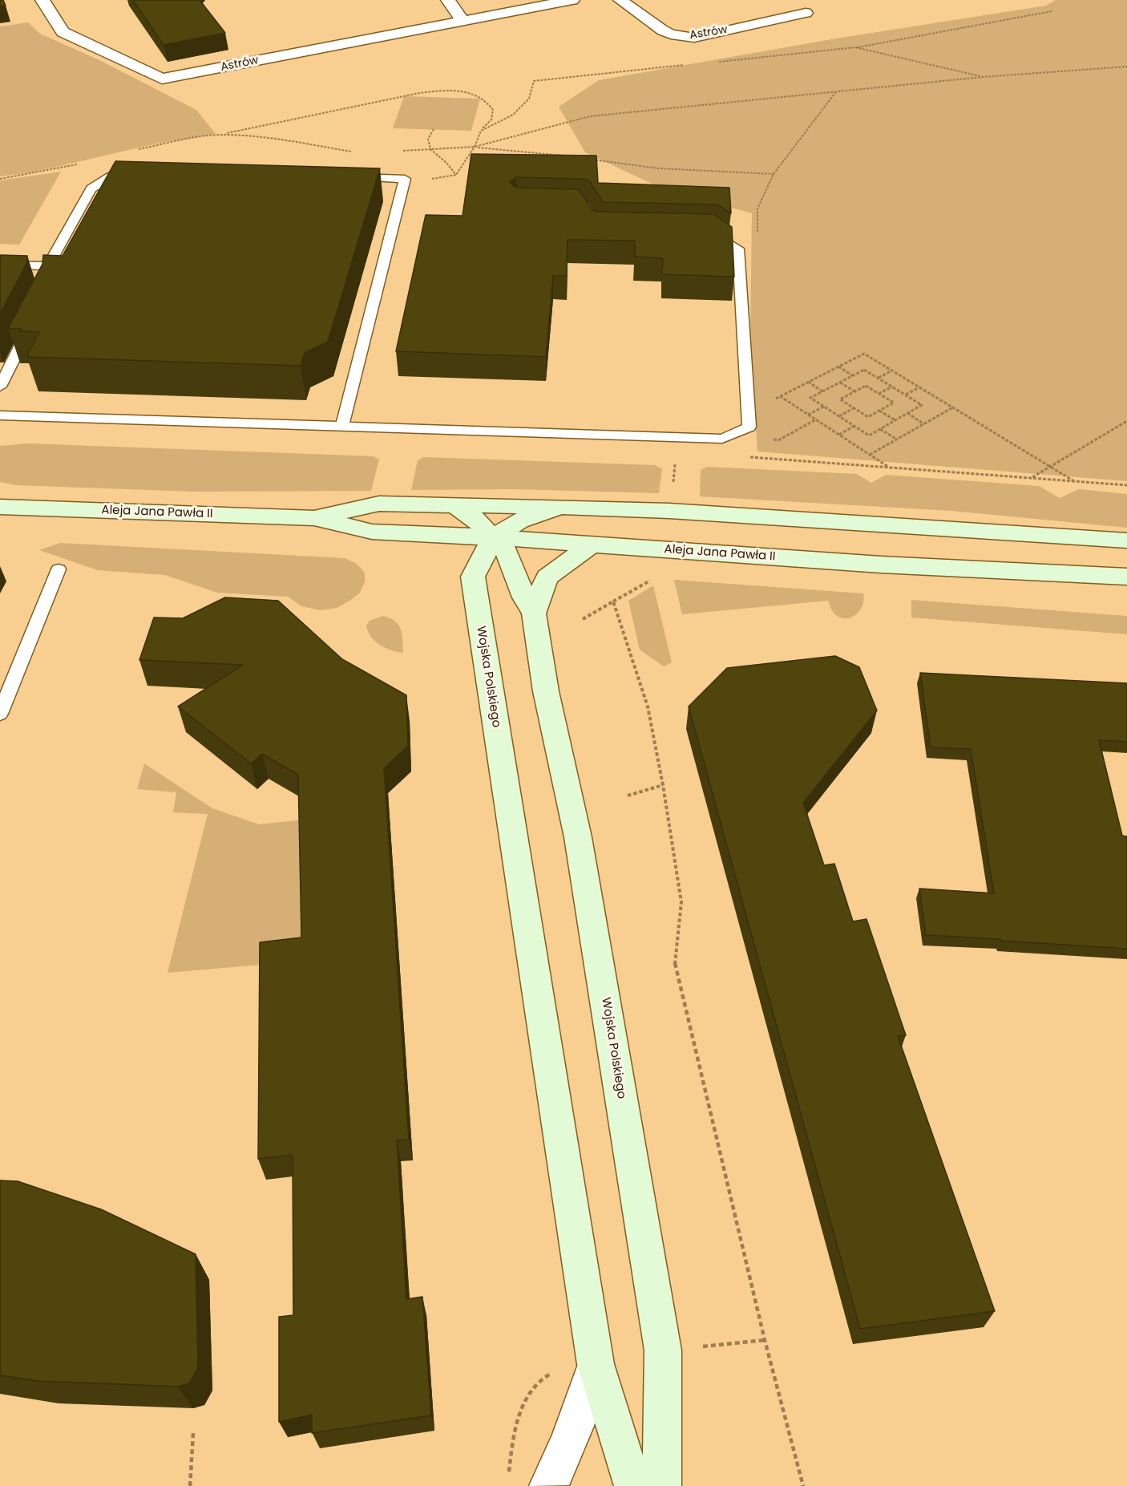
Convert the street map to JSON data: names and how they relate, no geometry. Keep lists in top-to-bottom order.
{
  "streets": {
    "street": ["Astrów", "Aleja Jana Pawła II", "Wojska Polskiego"]
  },
  "crossings": [
    ["Aleja Jana Pawła II", "Wojska Polskiego"]
  ]
}
